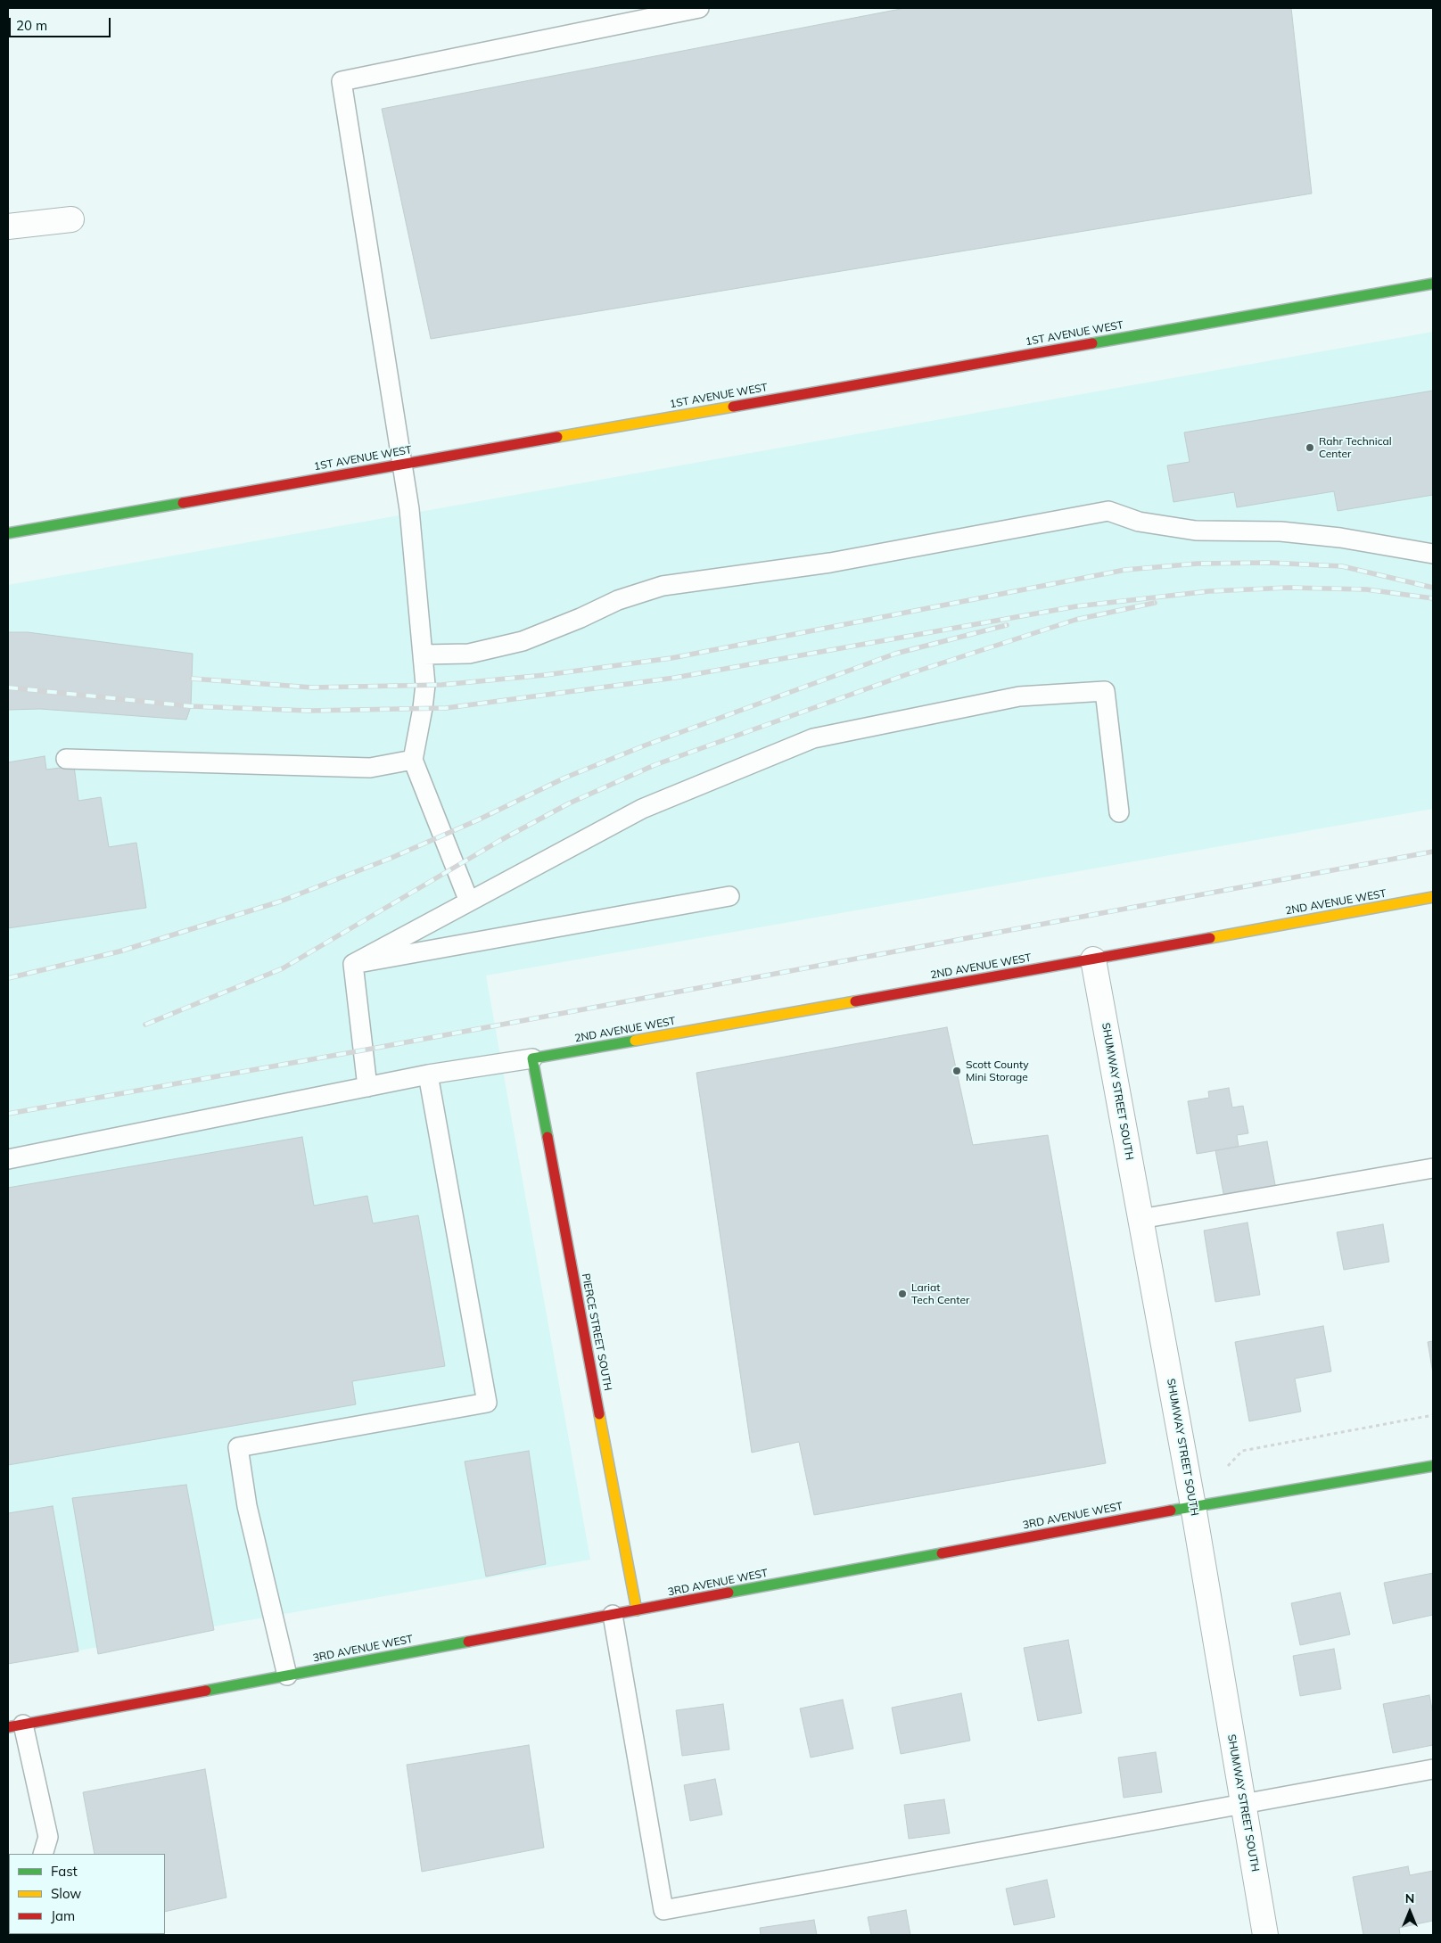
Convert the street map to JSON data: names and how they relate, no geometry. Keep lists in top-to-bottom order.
{
  "streets": {
    "street": [
      "1ST AVENUE WEST",
      "2ND AVENUE WEST",
      "SHUMWAY STREET SOUTH",
      "PIERCE STREET SOUTH",
      "3RD AVENUE WEST"
    ]
  },
  "crossings": [
    ["2ND AVENUE WEST", "SHUMWAY STREET SOUTH"],
    ["2ND AVENUE WEST", "PIERCE STREET SOUTH"],
    ["SHUMWAY STREET SOUTH", "3RD AVENUE WEST"],
    ["PIERCE STREET SOUTH", "3RD AVENUE WEST"]
  ],
  "places": ["Rahr Technical Center", "Scott County Mini Storage", "Lariat Tech Center"],
  "legend": ["Fast", "Slow", "Jam"],
  "scale_bar": "20 m",
  "north": "top"
}
